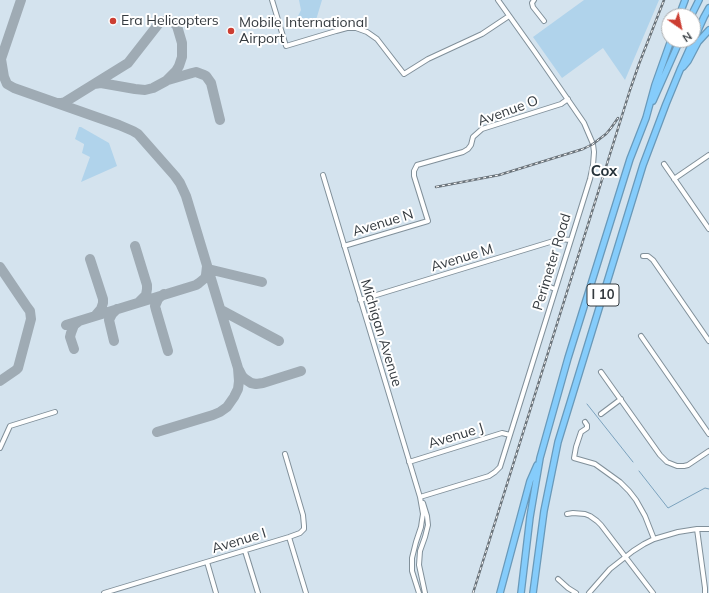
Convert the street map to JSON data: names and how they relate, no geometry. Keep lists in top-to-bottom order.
{
  "streets": {
    "highway": ["I 10"],
    "street": [
      "Avenue O",
      "Avenue N",
      "Avenue M",
      "Perimeter Road",
      "Michigan Avenue",
      "Avenue J",
      "Avenue I"
    ]
  },
  "crossings": [
    ["Avenue O", "Avenue N"],
    ["Avenue O", "Perimeter Road"],
    ["Avenue N", "Michigan Avenue"],
    ["Avenue M", "Perimeter Road"],
    ["Avenue M", "Michigan Avenue"],
    ["Perimeter Road", "Michigan Avenue"],
    ["Perimeter Road", "Avenue J"],
    ["Michigan Avenue", "Avenue J"]
  ],
  "districts": ["Cox"],
  "places": ["Era Helicopters", "Mobile International Airport"],
  "north": "bottom right"
}
